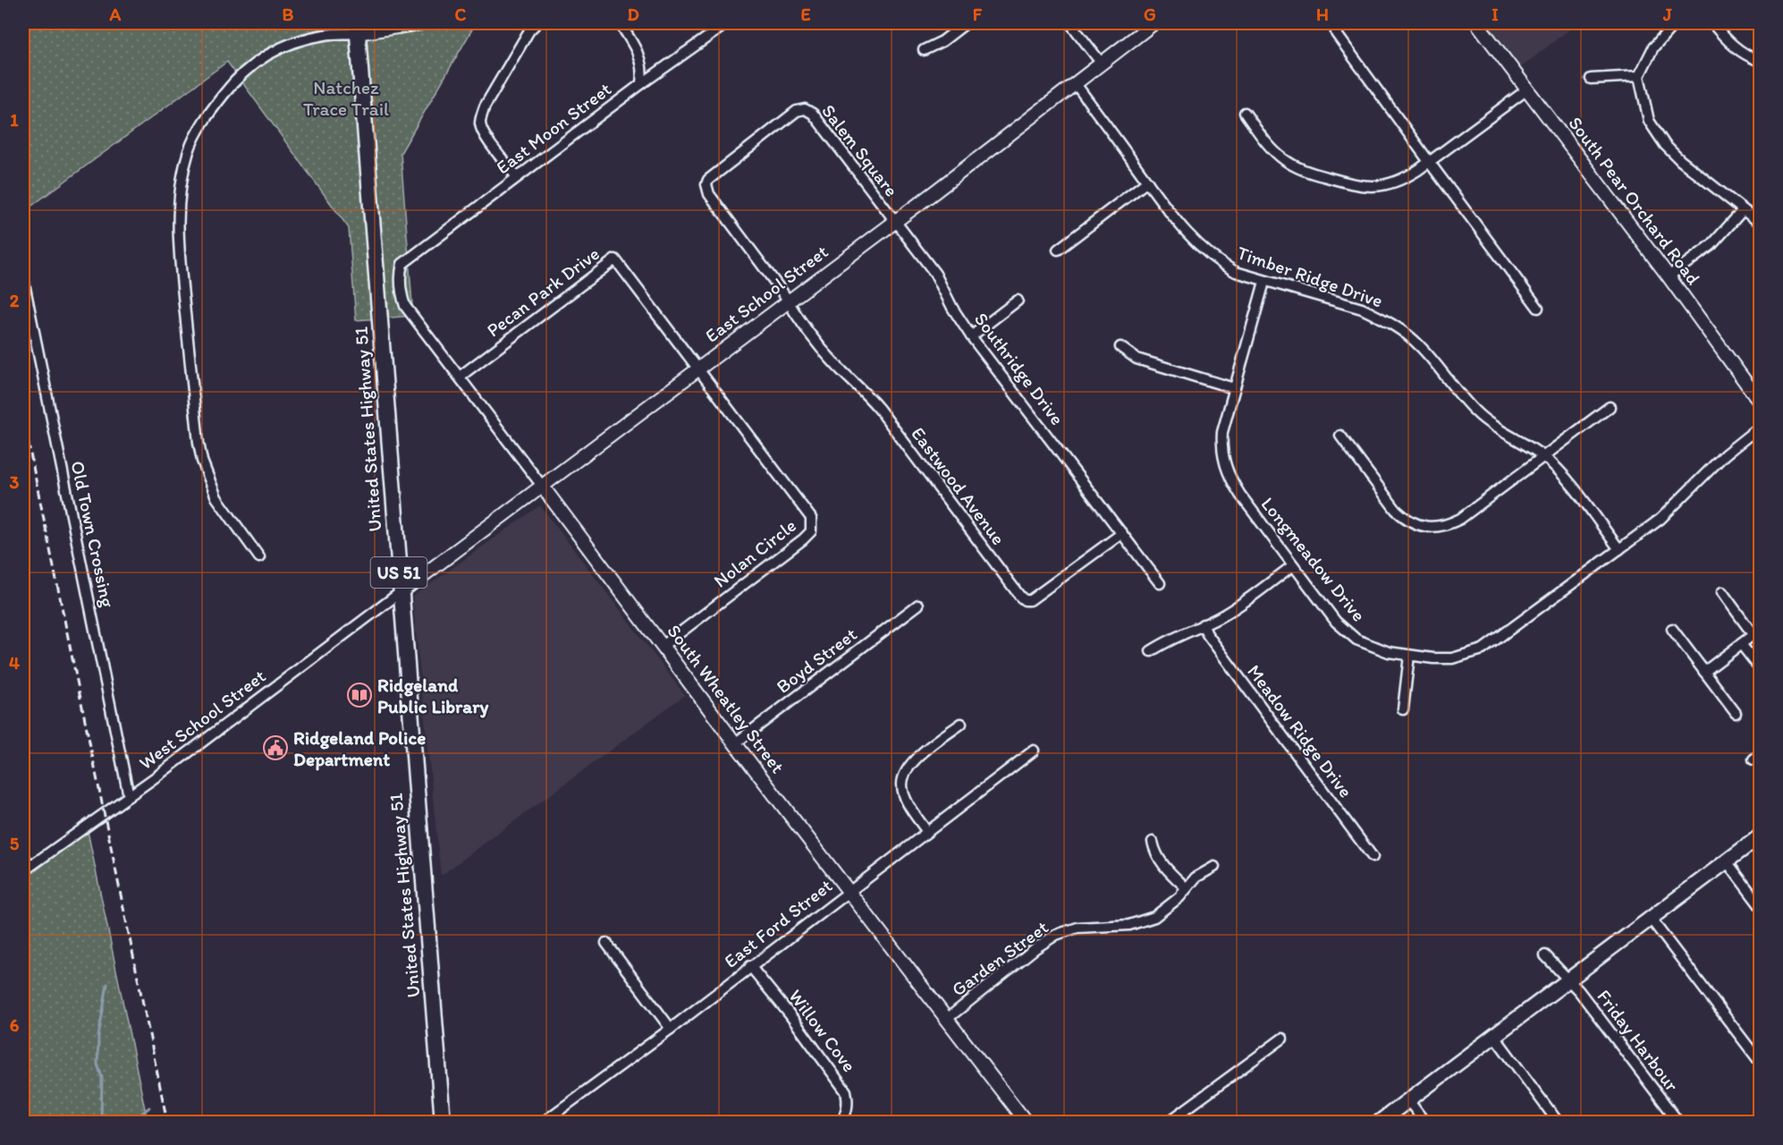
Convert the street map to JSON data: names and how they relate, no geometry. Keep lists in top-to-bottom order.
{
  "streets": {
    "main road": ["United States Highway 51", "US 51"],
    "street": [
      "East Moon Street",
      "Salem Square",
      "South Pear Orchard Road",
      "Timber Ridge Drive",
      "Pecan Park Drive",
      "East School Street",
      "Southridge Drive",
      "Eastwood Avenue",
      "Old Town Crossing",
      "Nolan Circle",
      "Longmeadow Drive",
      "Boyd Street",
      "South Wheatley Street",
      "West School Street",
      "Meadow Ridge Drive",
      "East Ford Street",
      "Garden Street",
      "Willow Cove",
      "Friday Harbour"
    ]
  },
  "crossings": [
    ["East Moon Street", "South Wheatley Street"],
    ["Salem Square", "East School Street"],
    ["Salem Square", "Southridge Drive"],
    ["Salem Square", "Eastwood Avenue"],
    ["Timber Ridge Drive", "East School Street"],
    ["Timber Ridge Drive", "Longmeadow Drive"],
    ["Pecan Park Drive", "East School Street"],
    ["Pecan Park Drive", "Nolan Circle"],
    ["Pecan Park Drive", "South Wheatley Street"],
    ["East School Street", "Southridge Drive"],
    ["East School Street", "United States Highway 51"],
    ["East School Street", "Eastwood Avenue"],
    ["East School Street", "Nolan Circle"],
    ["East School Street", "South Wheatley Street"],
    ["East School Street", "West School Street"],
    ["Southridge Drive", "Eastwood Avenue"],
    ["United States Highway 51", "West School Street"],
    ["Old Town Crossing", "West School Street"],
    ["Nolan Circle", "South Wheatley Street"],
    ["Boyd Street", "South Wheatley Street"],
    ["South Wheatley Street", "East Ford Street"],
    ["South Wheatley Street", "Garden Street"],
    ["East Ford Street", "Willow Cove"]
  ],
  "parks": ["Natchez Trace Trail"],
  "places": {
    "library": ["Ridgeland Public Library"],
    "public building": ["Ridgeland Police Department"]
  },
  "grid": {
    "columns": [
      "A",
      "B",
      "C",
      "D",
      "E",
      "F",
      "G",
      "H",
      "I",
      "J"
    ],
    "rows": [
      "1",
      "2",
      "3",
      "4",
      "5",
      "6"
    ]
  }
}
